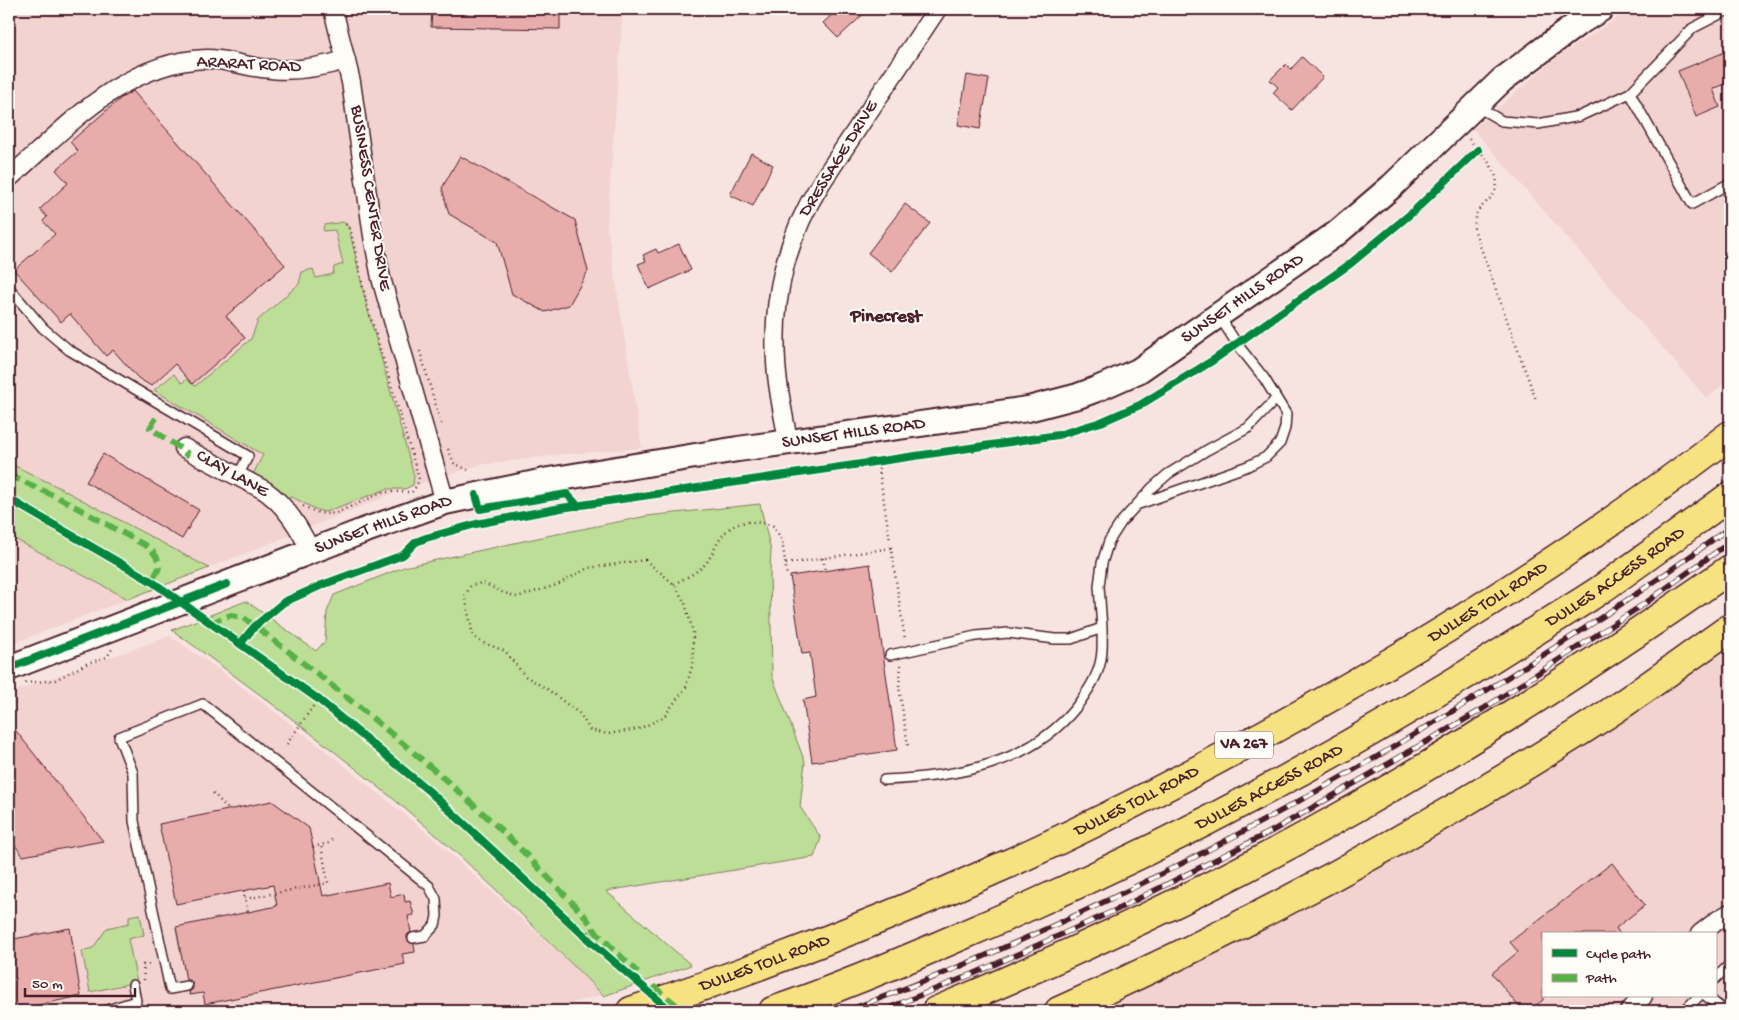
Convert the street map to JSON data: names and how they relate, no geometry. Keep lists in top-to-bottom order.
{
  "streets": {
    "highway": ["DULLES ACCESS ROAD", "DULLES TOLL ROAD", "VA 267"],
    "main road": ["SUNSET HILLS ROAD"],
    "street": [
      "ARARAT ROAD",
      "DRESSAGE DRIVE",
      "BUSINESS CENTER DRIVE",
      "CLAY LANE"
    ]
  },
  "crossings": [
    ["ARARAT ROAD", "BUSINESS CENTER DRIVE"],
    ["DRESSAGE DRIVE", "SUNSET HILLS ROAD"],
    ["BUSINESS CENTER DRIVE", "SUNSET HILLS ROAD"],
    ["SUNSET HILLS ROAD", "CLAY LANE"]
  ],
  "districts": ["Pinecrest"],
  "legend": ["Cycle path", "Path"],
  "scale_bar": "50 m"
}
